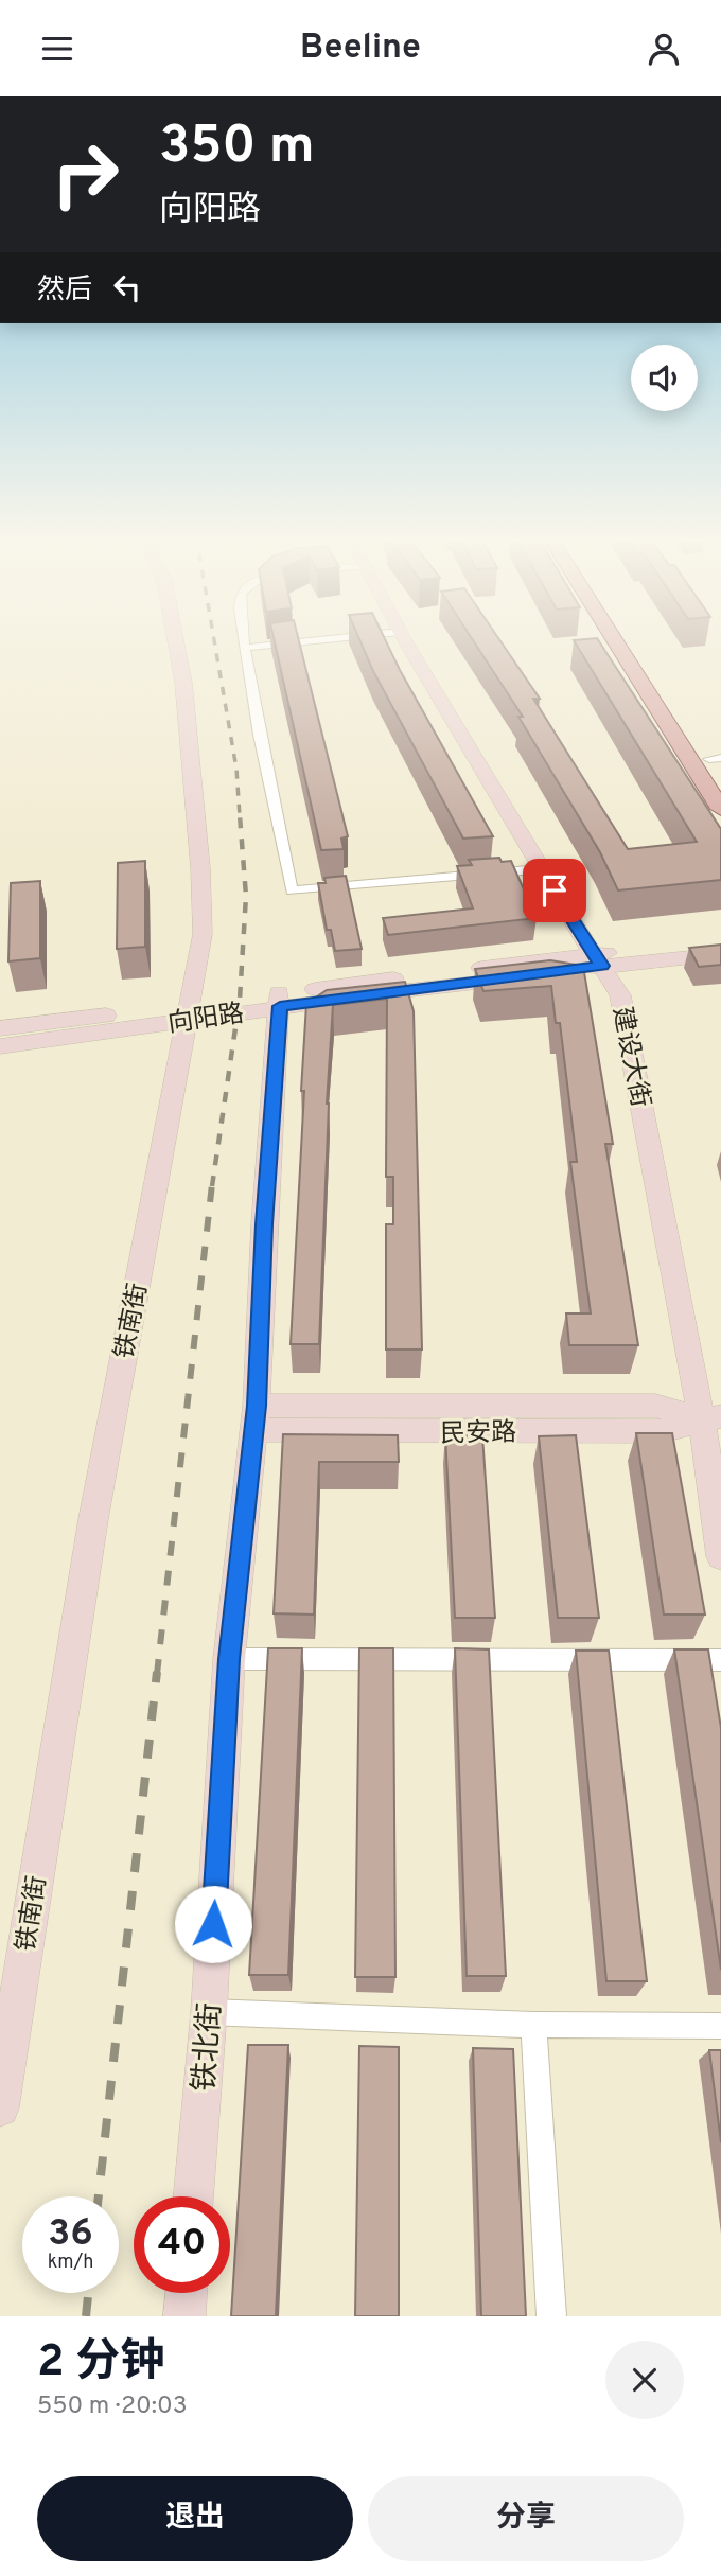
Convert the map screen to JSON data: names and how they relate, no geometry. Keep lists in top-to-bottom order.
{
  "streets": {
    "main road": ["向阳路"],
    "street": [
      "建设大街",
      "铁南街",
      "民安路",
      "铁北街"
    ]
  },
  "crossings": [
    ["向阳路", "建设大街"],
    ["向阳路", "铁南街"],
    ["向阳路", "铁北街"],
    ["建设大街", "民安路"],
    ["民安路", "铁北街"]
  ],
  "page": {
    "header": "Beeline",
    "turn": ["350 m", "向阳路"],
    "then": "然后",
    "speed": "36 km/h",
    "limit": "40",
    "heading": ["2 分钟", "550 m · 20:03"],
    "buttons": ["退出", "分享"]
  }
}
